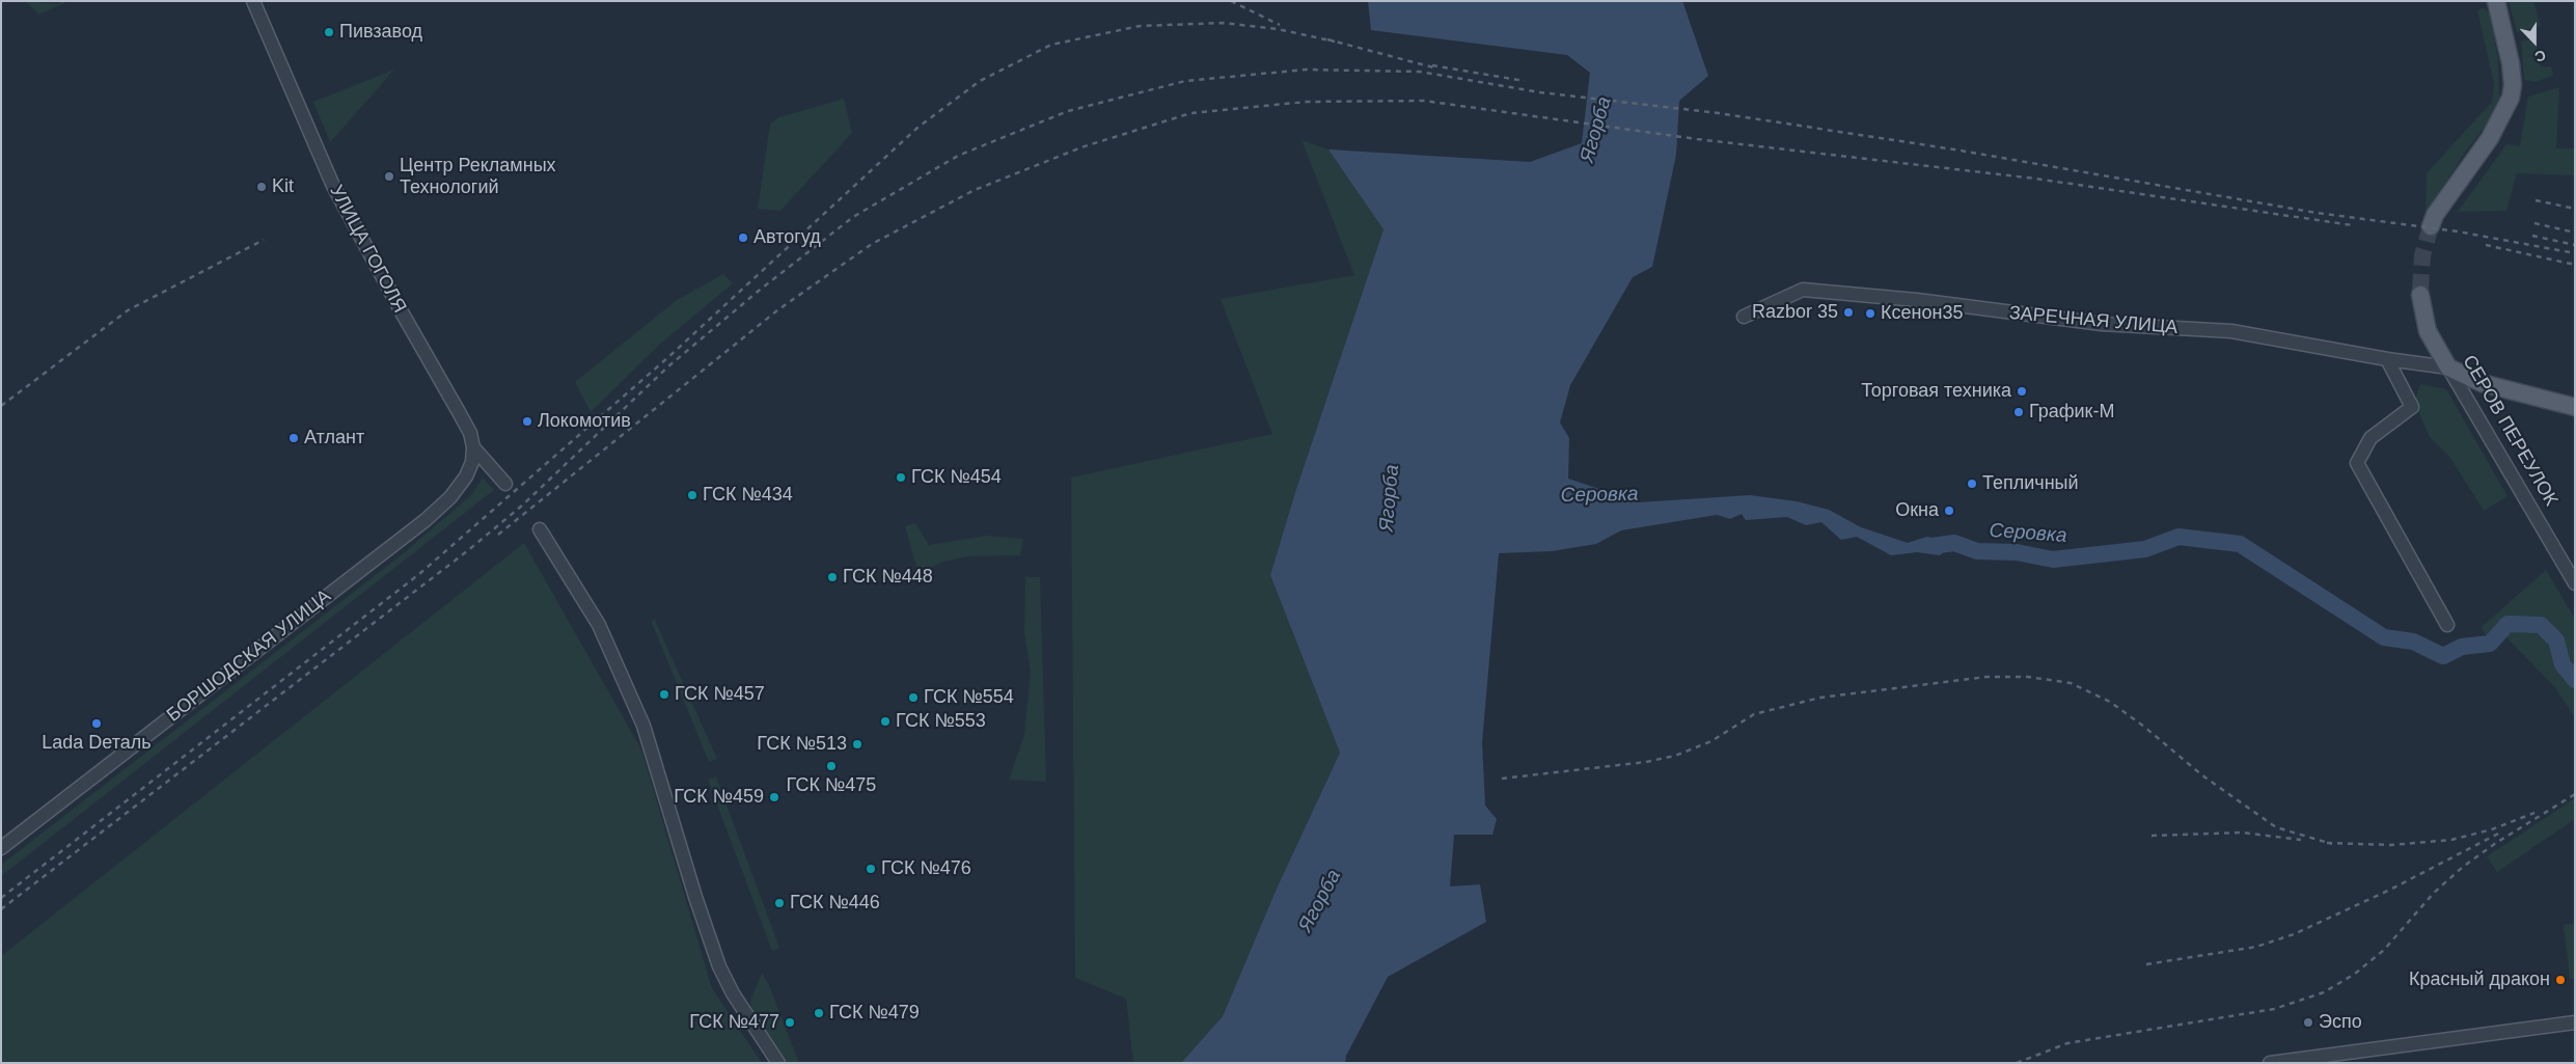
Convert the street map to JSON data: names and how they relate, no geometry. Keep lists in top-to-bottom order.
{
  "streets": {
    "main road": ["СЕРОВ ПЕРЕУЛОК"],
    "street": ["УЛИЦА ГОГОЛЯ", "ЗАРЕЧНАЯ УЛИЦА", "БОРШОДСКАЯ УЛИЦА"]
  },
  "crossings": [
    ["УЛИЦА ГОГОЛЯ", "БОРШОДСКАЯ УЛИЦА"],
    ["ЗАРЕЧНАЯ УЛИЦА", "СЕРОВ ПЕРЕУЛОК"]
  ],
  "water": ["Ягорба", "Серовка"],
  "places": [
    "Пивзавод",
    "Центр Рекламных Технологий",
    "Kit",
    "Автогуд",
    "Razbor 35",
    "Ксенон35",
    "Торговая техника",
    "График-М",
    "Локомотив",
    "Атлант",
    "ГСК №454",
    "Тепличный",
    "ГСК №434",
    "Окна",
    "ГСК №448",
    "ГСК №457",
    "ГСК №554",
    "ГСК №553",
    "Lada Dеталь",
    "ГСК №513",
    "ГСК №475",
    "ГСК №459",
    "ГСК №476",
    "ГСК №446",
    "Красный дракон",
    "ГСК №479",
    "ГСК №477",
    "Эспо"
  ],
  "north": "bottom"
}
